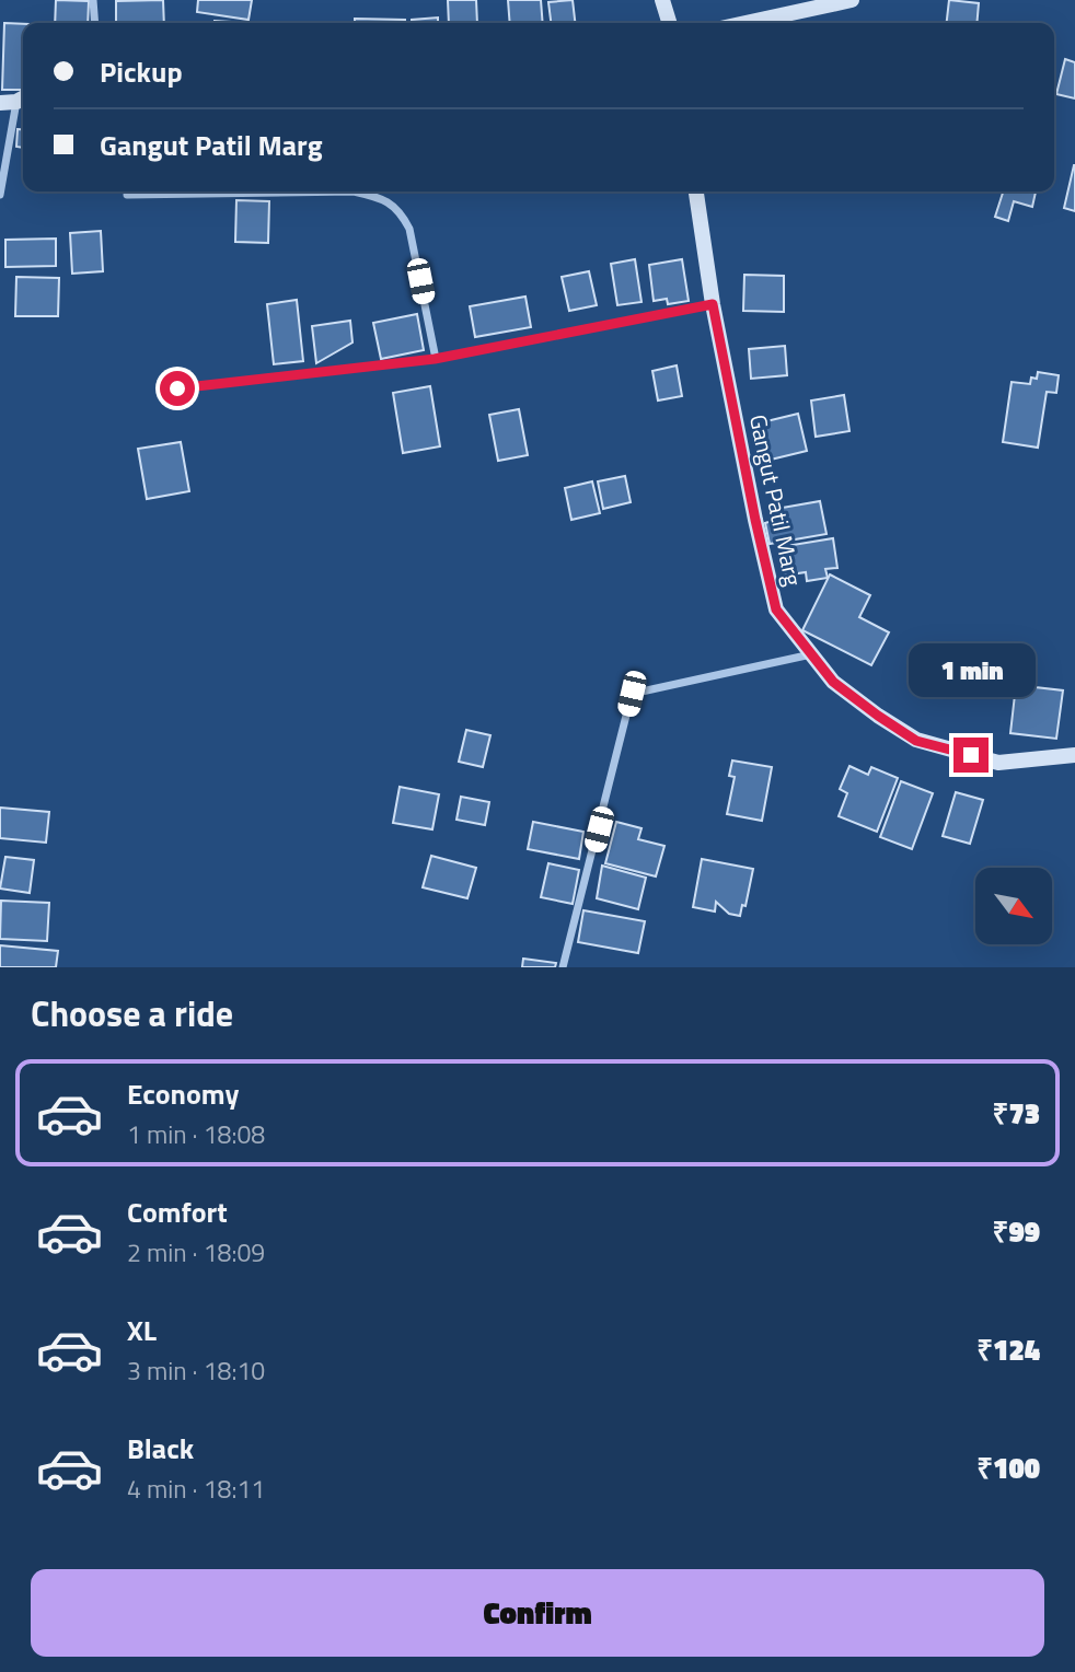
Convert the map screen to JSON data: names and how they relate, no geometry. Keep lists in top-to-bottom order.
{
  "streets": {
    "street": ["Gangut Patil Marg"]
  },
  "north": "bottom right",
  "page": {
    "banner": ["Pickup", "Gangut Patil Marg"],
    "bubble": "1 min",
    "heading": "Choose a ride",
    "list": [
      {
        "name": "Economy",
        "note": "1 min · 18:08",
        "value": "₹73"
      },
      {
        "name": "Comfort",
        "note": "2 min · 18:09",
        "value": "₹99"
      },
      {
        "name": "XL",
        "note": "3 min · 18:10",
        "value": "₹124"
      },
      {
        "name": "Black",
        "note": "4 min · 18:11",
        "value": "₹100"
      }
    ],
    "buttons": "Confirm"
  }
}
